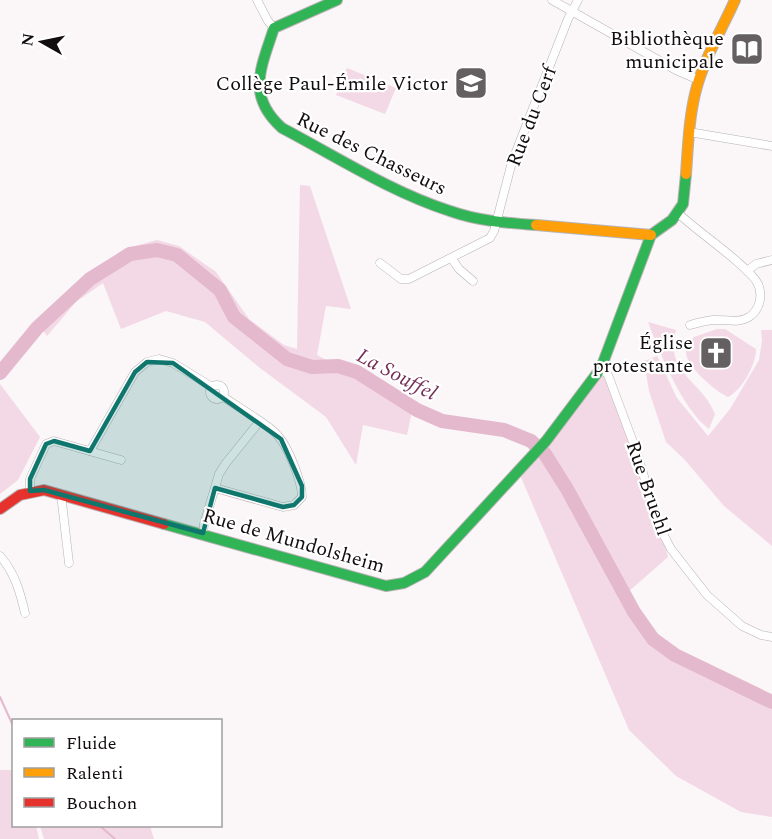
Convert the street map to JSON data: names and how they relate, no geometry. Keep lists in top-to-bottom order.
{
  "streets": {
    "street": [
      "Rue du Cerf",
      "Rue des Chasseurs",
      "Rue Bruehl",
      "Rue de Mundolsheim"
    ]
  },
  "crossings": [
    ["Rue du Cerf", "Rue des Chasseurs"],
    ["Rue des Chasseurs", "Rue de Mundolsheim"],
    ["Rue Bruehl", "Rue de Mundolsheim"]
  ],
  "water": ["La Souffel"],
  "places": {
    "library": ["Bibliothèque municipale"],
    "school or university": ["Collège Paul-Émile Victor"],
    "church": ["Église protestante"]
  },
  "legend": ["Fluide", "Ralenti", "Bouchon"],
  "north": "left"
}
